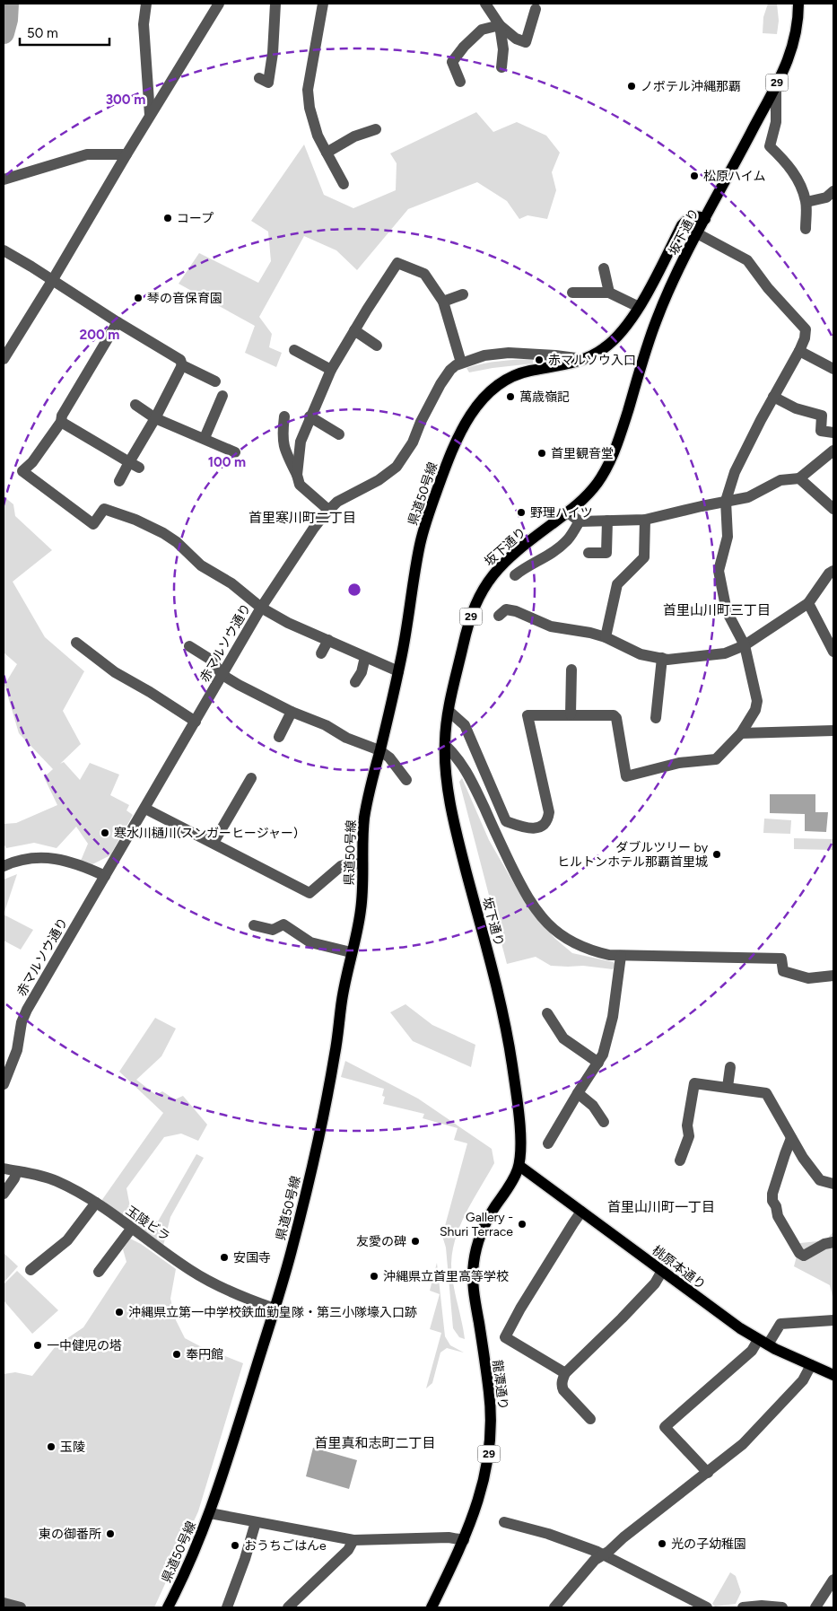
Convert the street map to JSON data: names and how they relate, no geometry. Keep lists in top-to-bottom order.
{
  "streets": {
    "main road": [
      "29",
      "坂下通り",
      "県道50号線",
      "桃原本通り",
      "龍潭通り"
    ],
    "street": ["赤マルソウ通り", "玉陵ビラ"]
  },
  "crossings": [
    ["坂下通り", "県道50号線"],
    ["坂下通り", "桃原本通り"],
    ["坂下通り", "龍潭通り"],
    ["県道50号線", "赤マルソウ通り"],
    ["県道50号線", "玉陵ビラ"],
    ["桃原本通り", "龍潭通り"]
  ],
  "districts": [
    "首里寒川町二丁目",
    "首里山川町三丁目",
    "首里山川町一丁目",
    "首里真和志町二丁目"
  ],
  "places": [
    "ノボテル沖縄那覇",
    "松原ハイム",
    "コープ",
    "琴の音保育園",
    "赤マルソウ入口",
    "萬歳嶺記",
    "首里観音堂",
    "野理ハイツ",
    "寒水川樋川(スンガーヒージャー)",
    "ダブルツリー by ヒルトンホテル那覇首里城",
    "Gallery - Shuri Terrace",
    "友愛の碑",
    "安国寺",
    "沖縄県立首里高等学校",
    "沖縄県立第一中学校鉄血勤皇隊・第三小隊壕入口跡",
    "一中健児の塔",
    "奉円館",
    "玉陵",
    "東の御番所",
    "光の子幼稚園",
    "おうちごはんe"
  ],
  "scale_bar": "50 m",
  "rings": ["300 m", "200 m", "100 m"]
}
